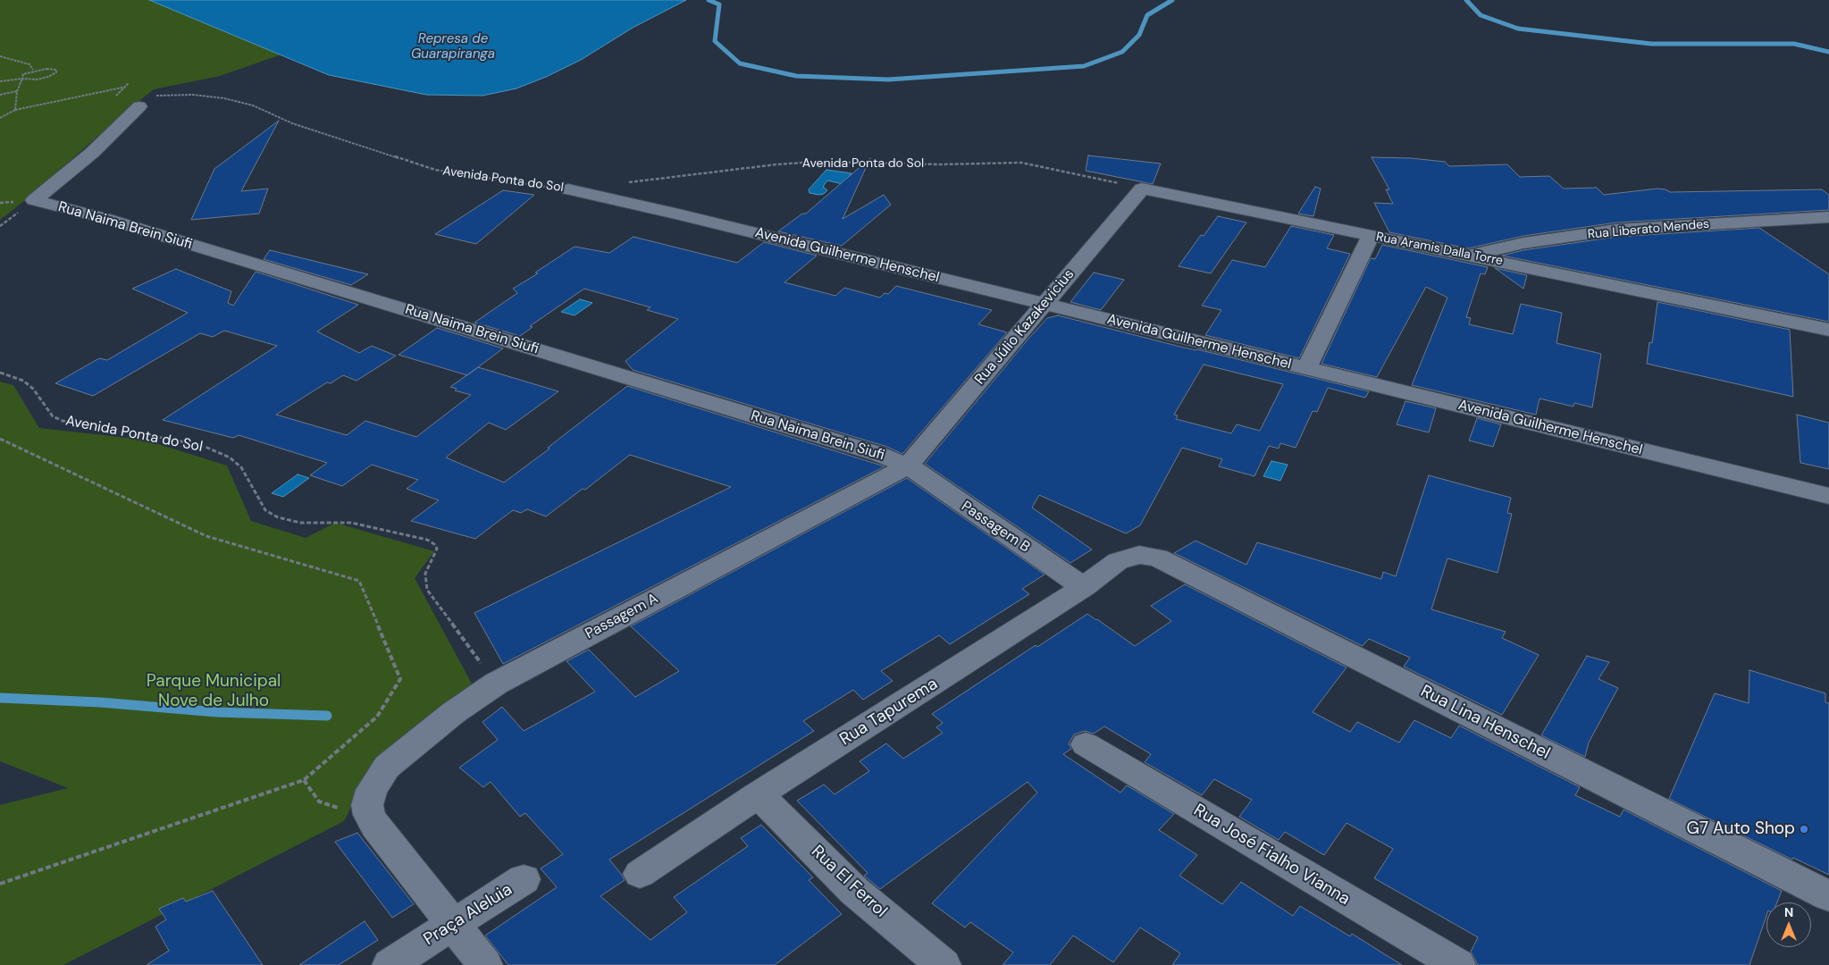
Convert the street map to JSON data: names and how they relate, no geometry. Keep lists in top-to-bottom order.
{
  "streets": {
    "street": [
      "Rua Naima Brein Siufi",
      "Rua Liberato Mendes",
      "Rua Aramis Dalla Torre",
      "Avenida Guilherme Henschel",
      "Rua Júlio Kazakevicius",
      "Passagem B",
      "Passagem A",
      "Rua Tapurema",
      "Rua Lina Henschel",
      "Rua José Fialho Vianna",
      "Rua El Ferrol",
      "Praça Aleluia"
    ],
    "path": ["Avenida Ponta do Sol"]
  },
  "crossings": [
    ["Avenida Ponta do Sol", "Rua Naima Brein Siufi"],
    ["Avenida Ponta do Sol", "Rua Aramis Dalla Torre"],
    ["Avenida Ponta do Sol", "Avenida Guilherme Henschel"],
    ["Avenida Ponta do Sol", "Rua Júlio Kazakevicius"],
    ["Avenida Ponta do Sol", "Passagem A"],
    ["Rua Naima Brein Siufi", "Rua Júlio Kazakevicius"],
    ["Rua Naima Brein Siufi", "Passagem B"],
    ["Rua Naima Brein Siufi", "Passagem A"],
    ["Rua Liberato Mendes", "Rua Aramis Dalla Torre"],
    ["Rua Aramis Dalla Torre", "Rua Júlio Kazakevicius"],
    ["Avenida Guilherme Henschel", "Rua Júlio Kazakevicius"],
    ["Rua Júlio Kazakevicius", "Passagem B"],
    ["Rua Júlio Kazakevicius", "Passagem A"],
    ["Passagem B", "Passagem A"],
    ["Passagem B", "Rua Tapurema"],
    ["Rua Tapurema", "Rua Lina Henschel"],
    ["Rua Tapurema", "Rua El Ferrol"]
  ],
  "water": ["Represa de Guarapiranga"],
  "parks": ["Parque Municipal Nove de Julho"],
  "places": ["G7 Auto Shop"],
  "north": "top"
}
